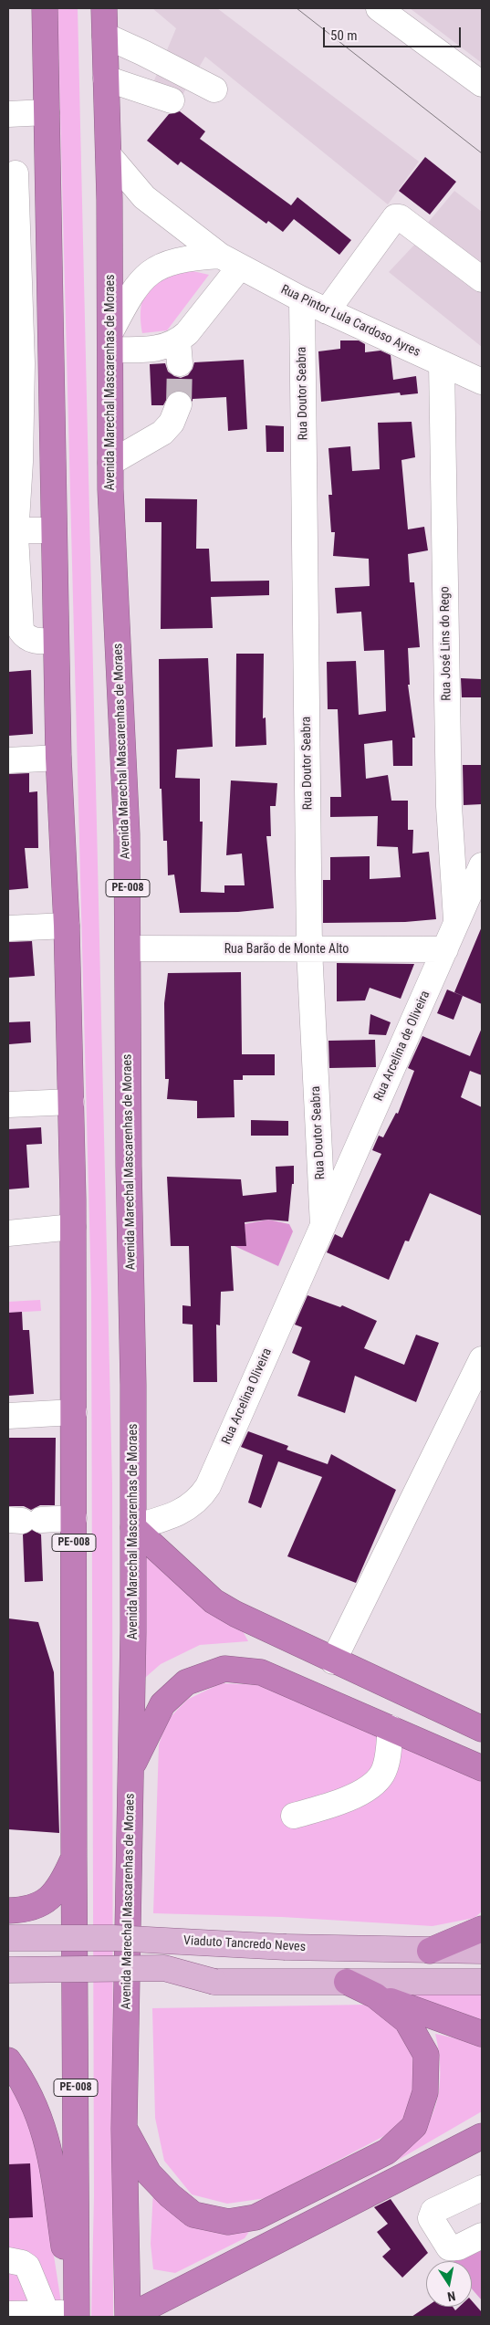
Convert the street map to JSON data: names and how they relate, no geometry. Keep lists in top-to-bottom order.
{
  "streets": {
    "highway": ["Avenida Marechal Mascarenhas de Moraes", "PE-008"],
    "main road": ["Viaduto Tancredo Neves"],
    "street": [
      "Rua Pintor Lula Cardoso Ayres",
      "Rua Doutor Seabra",
      "Rua José Lins do Rego",
      "Rua Barão de Monte Alto",
      "Rua Arcelina de Oliveira",
      "Rua Arcelina Oliveira"
    ]
  },
  "crossings": [
    ["Rua Pintor Lula Cardoso Ayres", "Avenida Marechal Mascarenhas de Moraes"],
    ["Rua Pintor Lula Cardoso Ayres", "Rua Doutor Seabra"],
    ["Rua Pintor Lula Cardoso Ayres", "Rua José Lins do Rego"],
    ["Avenida Marechal Mascarenhas de Moraes", "Rua Barão de Monte Alto"],
    ["Avenida Marechal Mascarenhas de Moraes", "Rua Arcelina Oliveira"],
    ["Rua Doutor Seabra", "Rua Barão de Monte Alto"],
    ["Rua Doutor Seabra", "Rua Arcelina de Oliveira"],
    ["Rua Doutor Seabra", "Rua Arcelina Oliveira"],
    ["Rua José Lins do Rego", "Rua Arcelina de Oliveira"],
    ["Rua Barão de Monte Alto", "Rua Arcelina de Oliveira"],
    ["Rua Arcelina de Oliveira", "Rua Arcelina Oliveira"]
  ],
  "scale_bar": "50 m",
  "north": "bottom"
}
